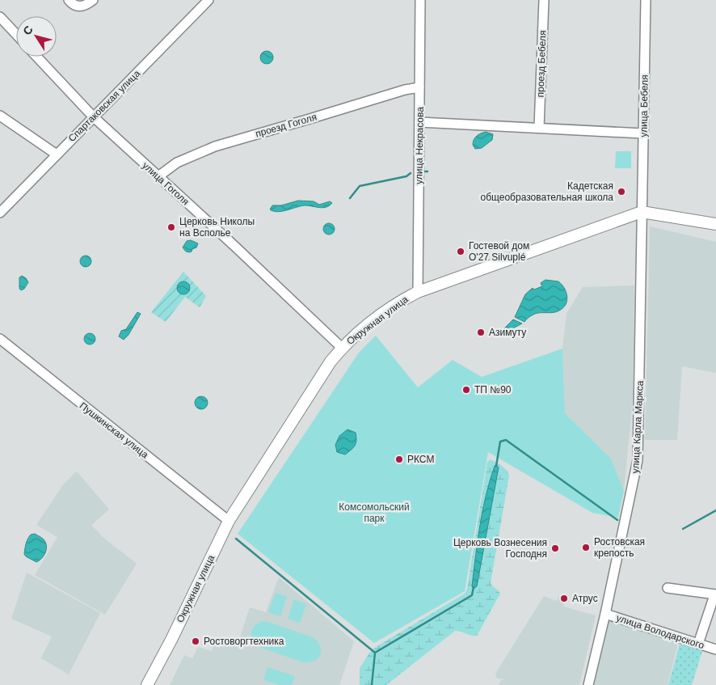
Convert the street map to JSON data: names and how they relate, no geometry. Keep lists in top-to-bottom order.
{
  "streets": {
    "main road": ["Окружная улица"],
    "street": [
      "проезд Бебеля",
      "Спартаковская улица",
      "улица Бебеля",
      "проезд Гоголя",
      "улица Некрасова",
      "улица Гоголя",
      "улица Карла Маркса",
      "Пушкинская улица",
      "улица Володарского"
    ]
  },
  "crossings": [
    ["Спартаковская улица", "улица Гоголя"],
    ["улица Бебеля", "Окружная улица"],
    ["улица Бебеля", "улица Карла Маркса"],
    ["проезд Гоголя", "улица Некрасова"],
    ["проезд Гоголя", "улица Гоголя"],
    ["улица Некрасова", "Окружная улица"],
    ["улица Гоголя", "Окружная улица"],
    ["Окружная улица", "улица Карла Маркса"],
    ["Окружная улица", "Пушкинская улица"],
    ["улица Карла Маркса", "улица Володарского"]
  ],
  "parks": ["Комсомольский парк"],
  "places": [
    "Кадетская общеобразовательная школа",
    "Церковь Николы на Всполье",
    "Гостевой дом O'27 Silvuplé",
    "Азимуту",
    "ТП №90",
    "РКСМ",
    "Ростовская крепость",
    "Церковь Вознесения Господня",
    "Атрус",
    "Ростоворгтехника"
  ],
  "north": "top left"
}
